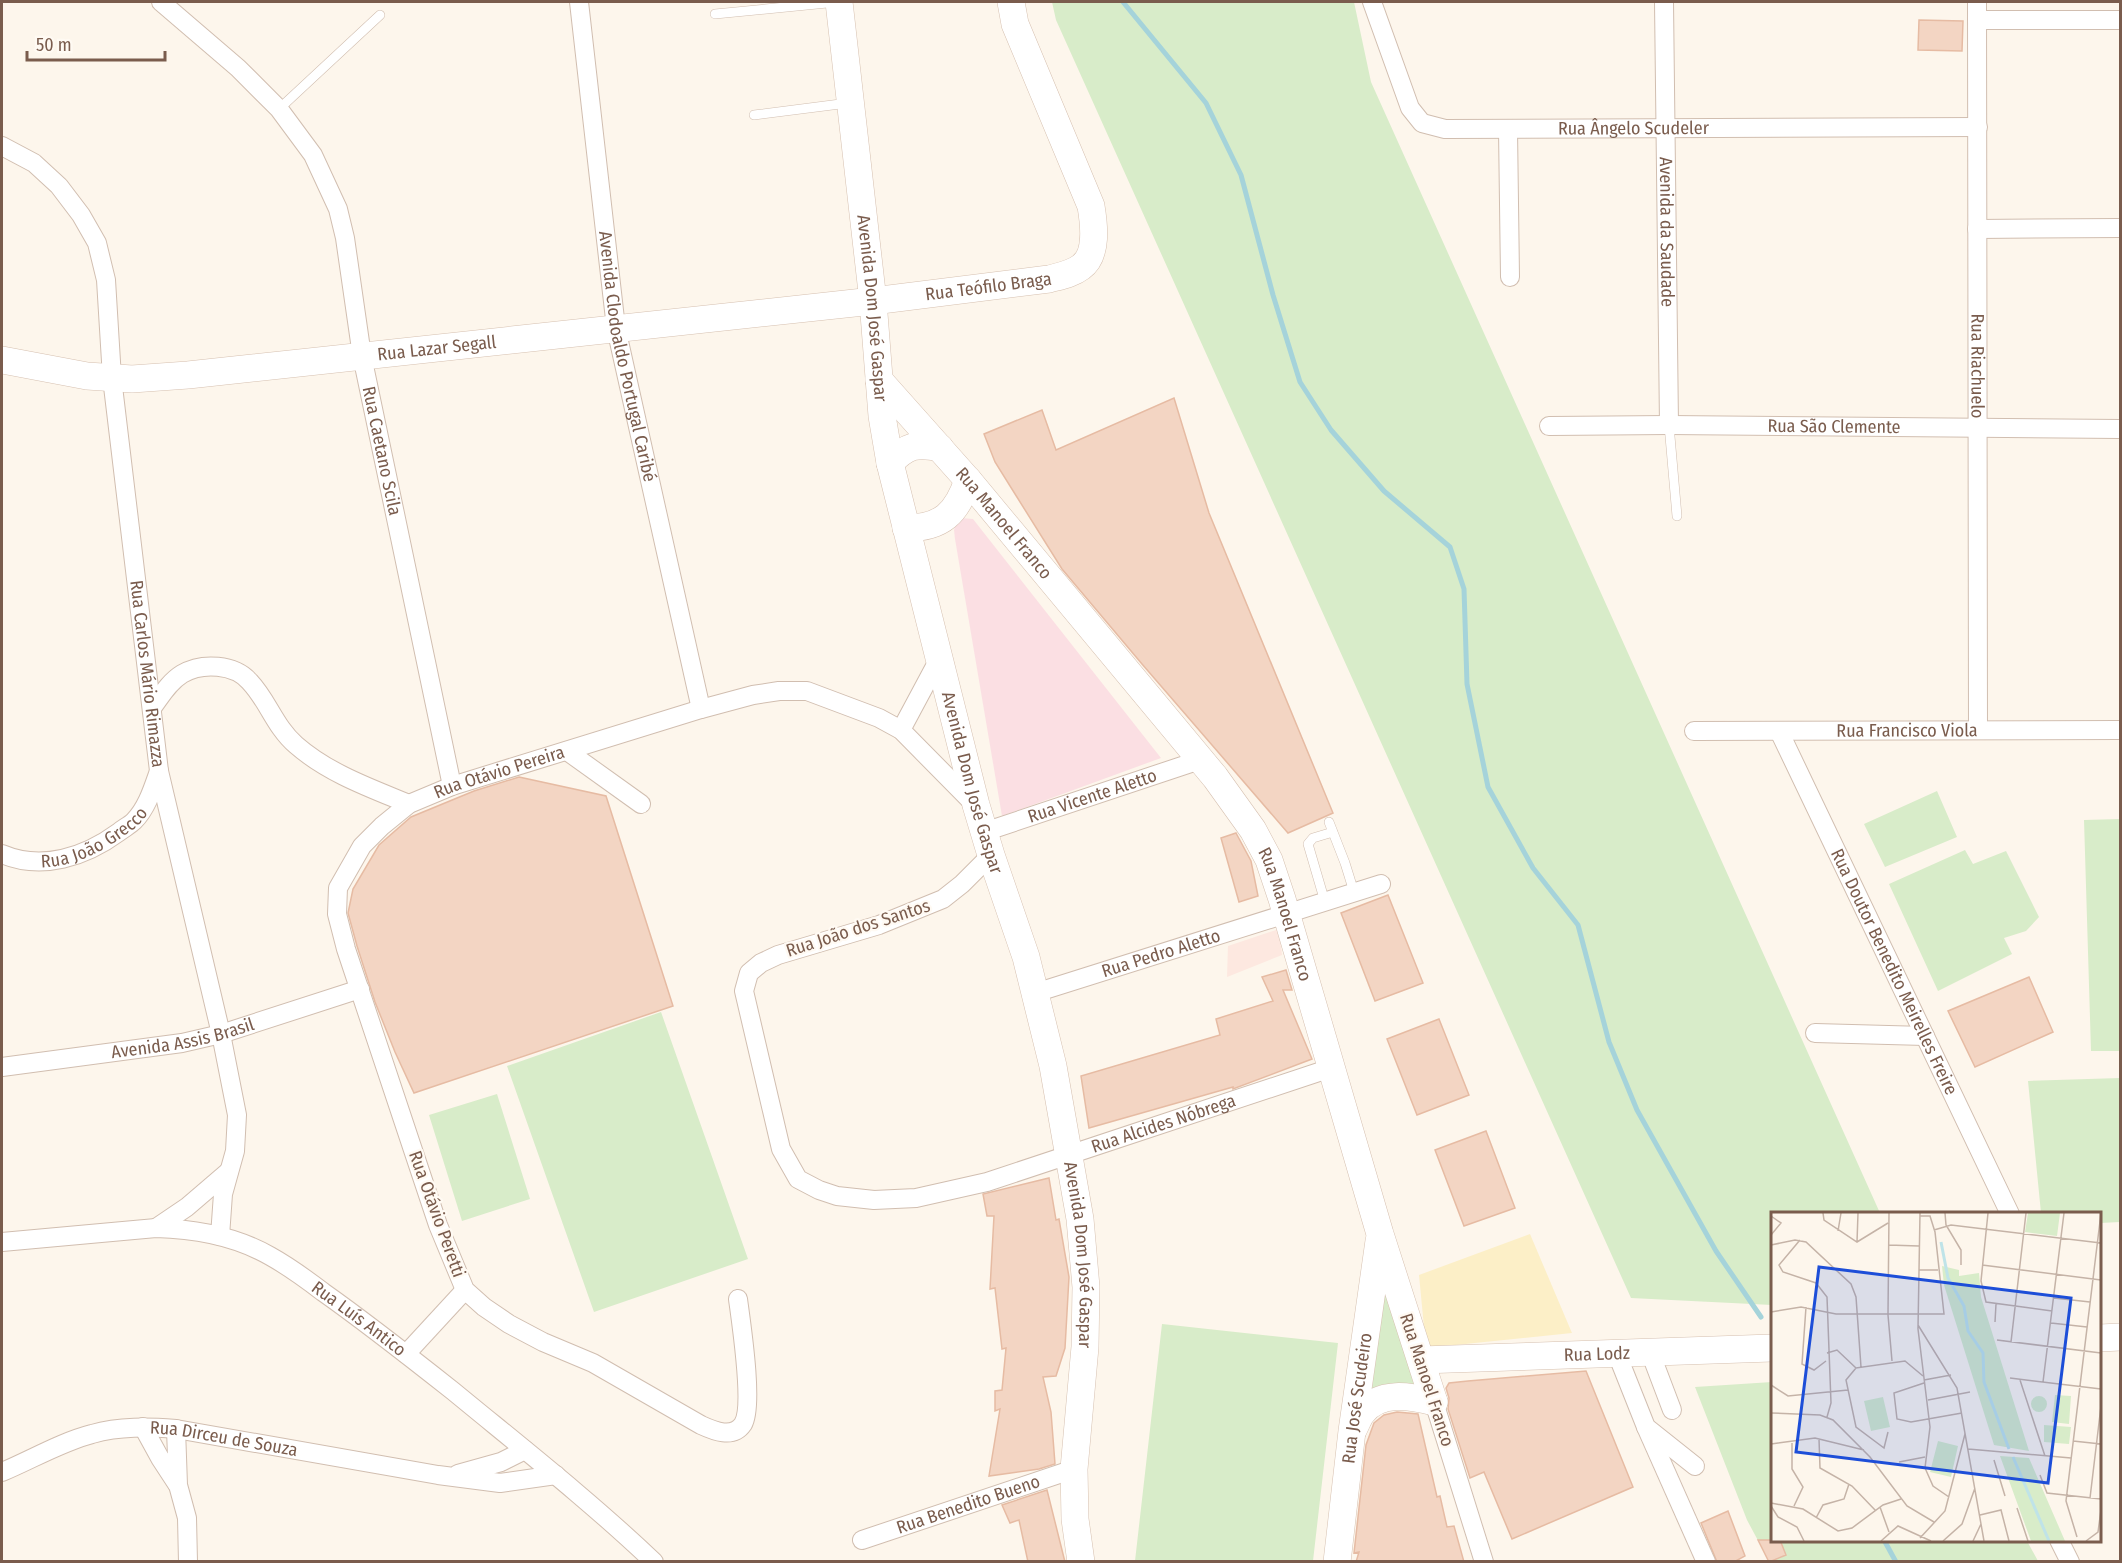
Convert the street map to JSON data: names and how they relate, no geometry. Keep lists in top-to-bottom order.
{
  "streets": {
    "street": [
      "Rua Ângelo Scudeler",
      "Avenida da Saudade",
      "Rua Teófilo Braga",
      "Avenida Dom José Gaspar",
      "Rua Lazar Segall",
      "Avenida Clodoaldo Portugal Caribé",
      "Rua Riachuelo",
      "Rua São Clemente",
      "Rua Caetano Scila",
      "Rua Manoel Franco",
      "Rua Carlos Mário Rimazza",
      "Rua Francisco Viola",
      "Rua Otávio Pereira",
      "Rua Vicente Aletto",
      "Rua João Grecco",
      "Rua João dos Santos",
      "Rua Pedro Aletto",
      "Rua Doutor Benedito Meirelles Freire",
      "Avenida Assis Brasil",
      "Rua Alcides Nóbrega",
      "Rua Otávio Peretti",
      "Rua Luís Antico",
      "Rua Lodz",
      "Rua José Scudeiro",
      "Rua Dirceu de Souza",
      "Rua Benedito Bueno"
    ]
  },
  "crossings": [
    ["Rua Ângelo Scudeler", "Avenida da Saudade"],
    ["Rua Ângelo Scudeler", "Rua Riachuelo"],
    ["Avenida da Saudade", "Rua São Clemente"],
    ["Rua Teófilo Braga", "Avenida Dom José Gaspar"],
    ["Rua Teófilo Braga", "Rua Lazar Segall"],
    ["Avenida Dom José Gaspar", "Rua Lazar Segall"],
    ["Avenida Dom José Gaspar", "Rua Manoel Franco"],
    ["Avenida Dom José Gaspar", "Rua Otávio Pereira"],
    ["Avenida Dom José Gaspar", "Rua Vicente Aletto"],
    ["Avenida Dom José Gaspar", "Rua João dos Santos"],
    ["Avenida Dom José Gaspar", "Rua Pedro Aletto"],
    ["Avenida Dom José Gaspar", "Rua Alcides Nóbrega"],
    ["Avenida Dom José Gaspar", "Rua Benedito Bueno"],
    ["Rua Lazar Segall", "Avenida Clodoaldo Portugal Caribé"],
    ["Rua Lazar Segall", "Rua Caetano Scila"],
    ["Rua Lazar Segall", "Rua Carlos Mário Rimazza"],
    ["Avenida Clodoaldo Portugal Caribé", "Rua Otávio Pereira"],
    ["Rua Riachuelo", "Rua São Clemente"],
    ["Rua Riachuelo", "Rua Francisco Viola"],
    ["Rua Caetano Scila", "Rua Otávio Pereira"],
    ["Rua Manoel Franco", "Rua Vicente Aletto"],
    ["Rua Manoel Franco", "Rua Pedro Aletto"],
    ["Rua Manoel Franco", "Rua Alcides Nóbrega"],
    ["Rua Manoel Franco", "Rua Lodz"],
    ["Rua Manoel Franco", "Rua José Scudeiro"],
    ["Rua Carlos Mário Rimazza", "Rua Otávio Pereira"],
    ["Rua Carlos Mário Rimazza", "Rua João Grecco"],
    ["Rua Carlos Mário Rimazza", "Avenida Assis Brasil"],
    ["Rua Carlos Mário Rimazza", "Rua Luís Antico"],
    ["Rua Francisco Viola", "Rua Doutor Benedito Meirelles Freire"],
    ["Rua Otávio Pereira", "Rua Otávio Peretti"],
    ["Rua Vicente Aletto", "Rua João dos Santos"],
    ["Rua João dos Santos", "Rua Alcides Nóbrega"],
    ["Avenida Assis Brasil", "Rua Otávio Peretti"],
    ["Rua Luís Antico", "Rua Dirceu de Souza"]
  ],
  "scale_bar": "50 m"
}
